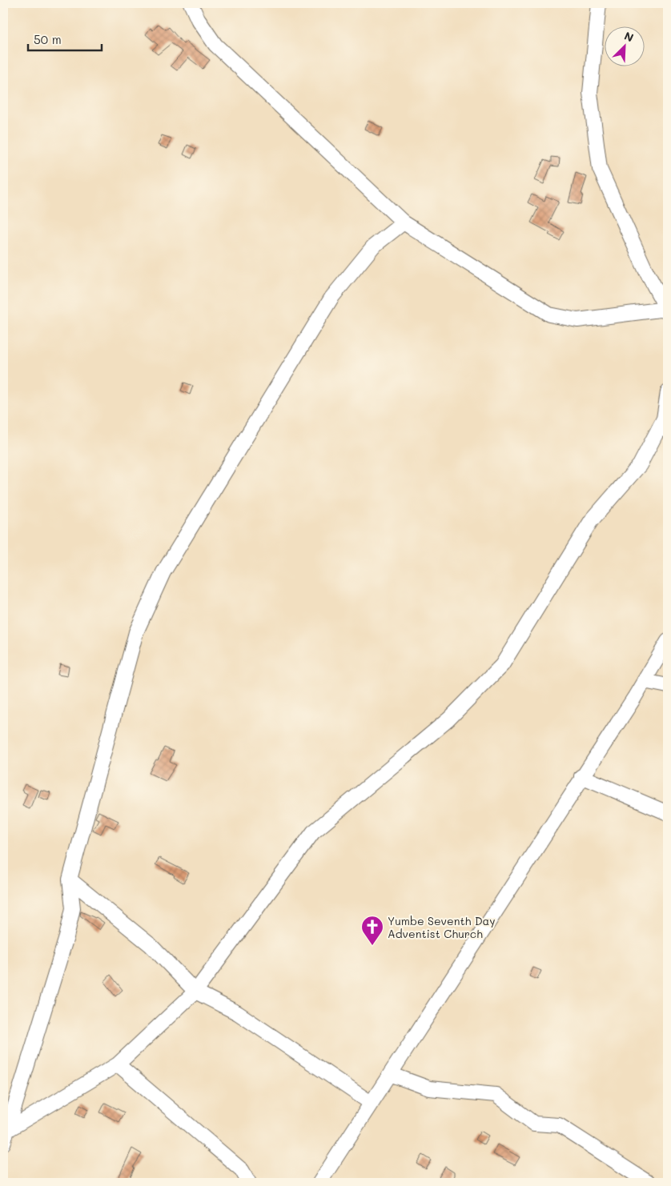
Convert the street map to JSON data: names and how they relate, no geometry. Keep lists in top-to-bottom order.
{
  "places": {
    "church": ["Yumbe Seventh Day Adventist Church"]
  },
  "scale_bar": "50 m",
  "north": "top right"
}
